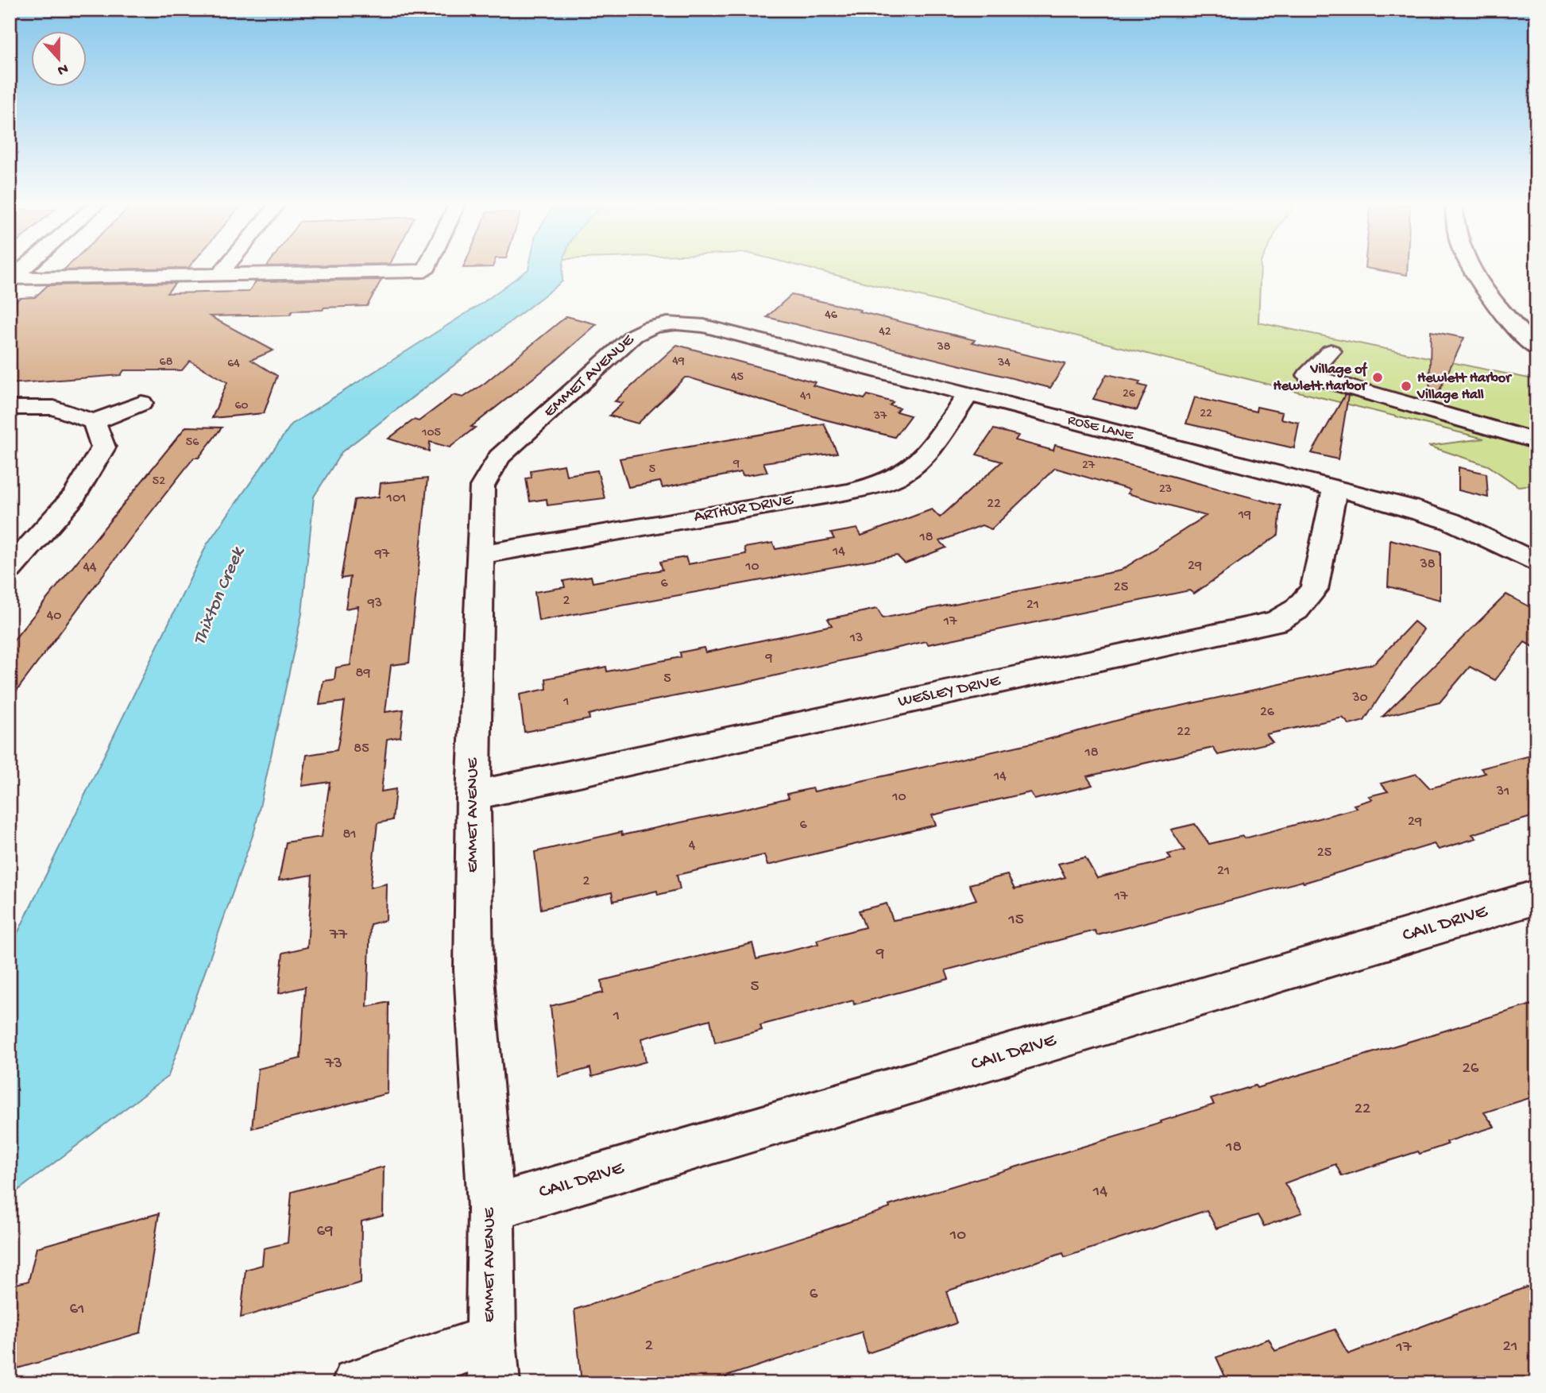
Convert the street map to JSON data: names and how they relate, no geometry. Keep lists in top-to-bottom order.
{
  "streets": {
    "street": [
      "EMMET AVENUE",
      "ROSE LANE",
      "ARTHUR DRIVE",
      "WESLEY DRIVE",
      "CAIL DRIVE"
    ]
  },
  "crossings": [
    ["EMMET AVENUE", "ROSE LANE"],
    ["EMMET AVENUE", "ARTHUR DRIVE"],
    ["EMMET AVENUE", "WESLEY DRIVE"],
    ["EMMET AVENUE", "CAIL DRIVE"],
    ["ROSE LANE", "ARTHUR DRIVE"],
    ["ROSE LANE", "WESLEY DRIVE"]
  ],
  "water": ["Thixton Creek"],
  "places": ["Village of Hewlett Harbor", "Hewlett Harbor Village Hall"],
  "house_numbers": [
    "46",
    "42",
    "38",
    "49",
    "68",
    "34",
    "64",
    "45",
    "26",
    "41",
    "60",
    "22",
    "37",
    "105",
    "56",
    "9",
    "27",
    "5",
    "52",
    "23",
    "101",
    "22",
    "19",
    "18",
    "14",
    "97",
    "38",
    "29",
    "10",
    "44",
    "6",
    "25",
    "2",
    "93",
    "21",
    "40",
    "17",
    "13",
    "9",
    "89",
    "5",
    "30",
    "1",
    "26",
    "22",
    "85",
    "18",
    "14",
    "31",
    "10",
    "29",
    "6",
    "81",
    "4",
    "25",
    "21",
    "2",
    "17",
    "15",
    "77",
    "9",
    "5",
    "1",
    "73",
    "26",
    "22",
    "18",
    "14",
    "69",
    "10",
    "6",
    "61",
    "2",
    "21",
    "17"
  ],
  "north": "bottom"
}
